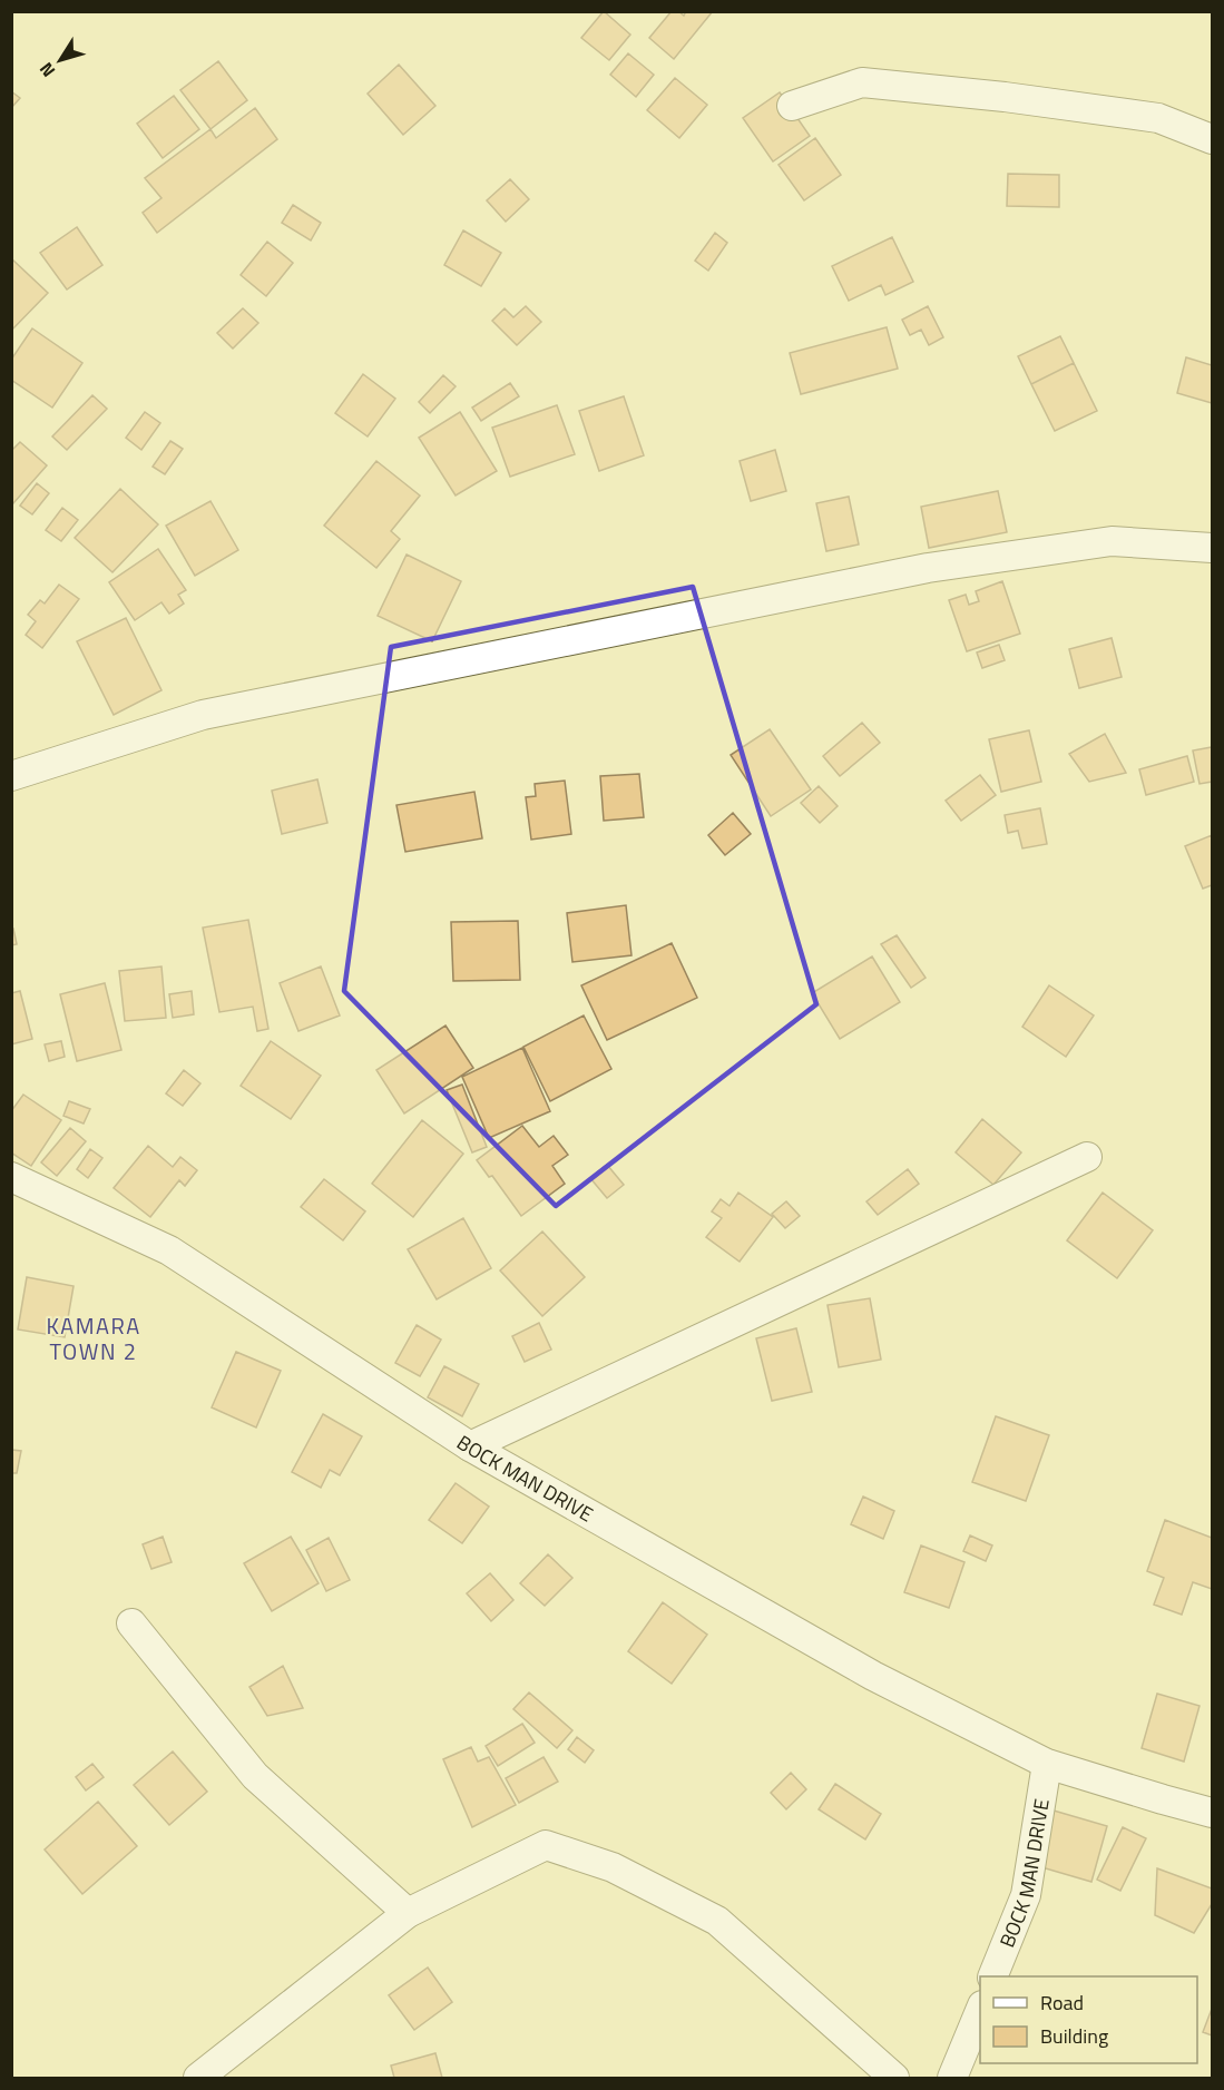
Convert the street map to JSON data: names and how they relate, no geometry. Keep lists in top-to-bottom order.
{
  "streets": {
    "street": ["BOCK MAN DRIVE"]
  },
  "districts": ["KAMARA TOWN 2"],
  "legend": ["Road", "Building"],
  "north": "bottom left"
}
